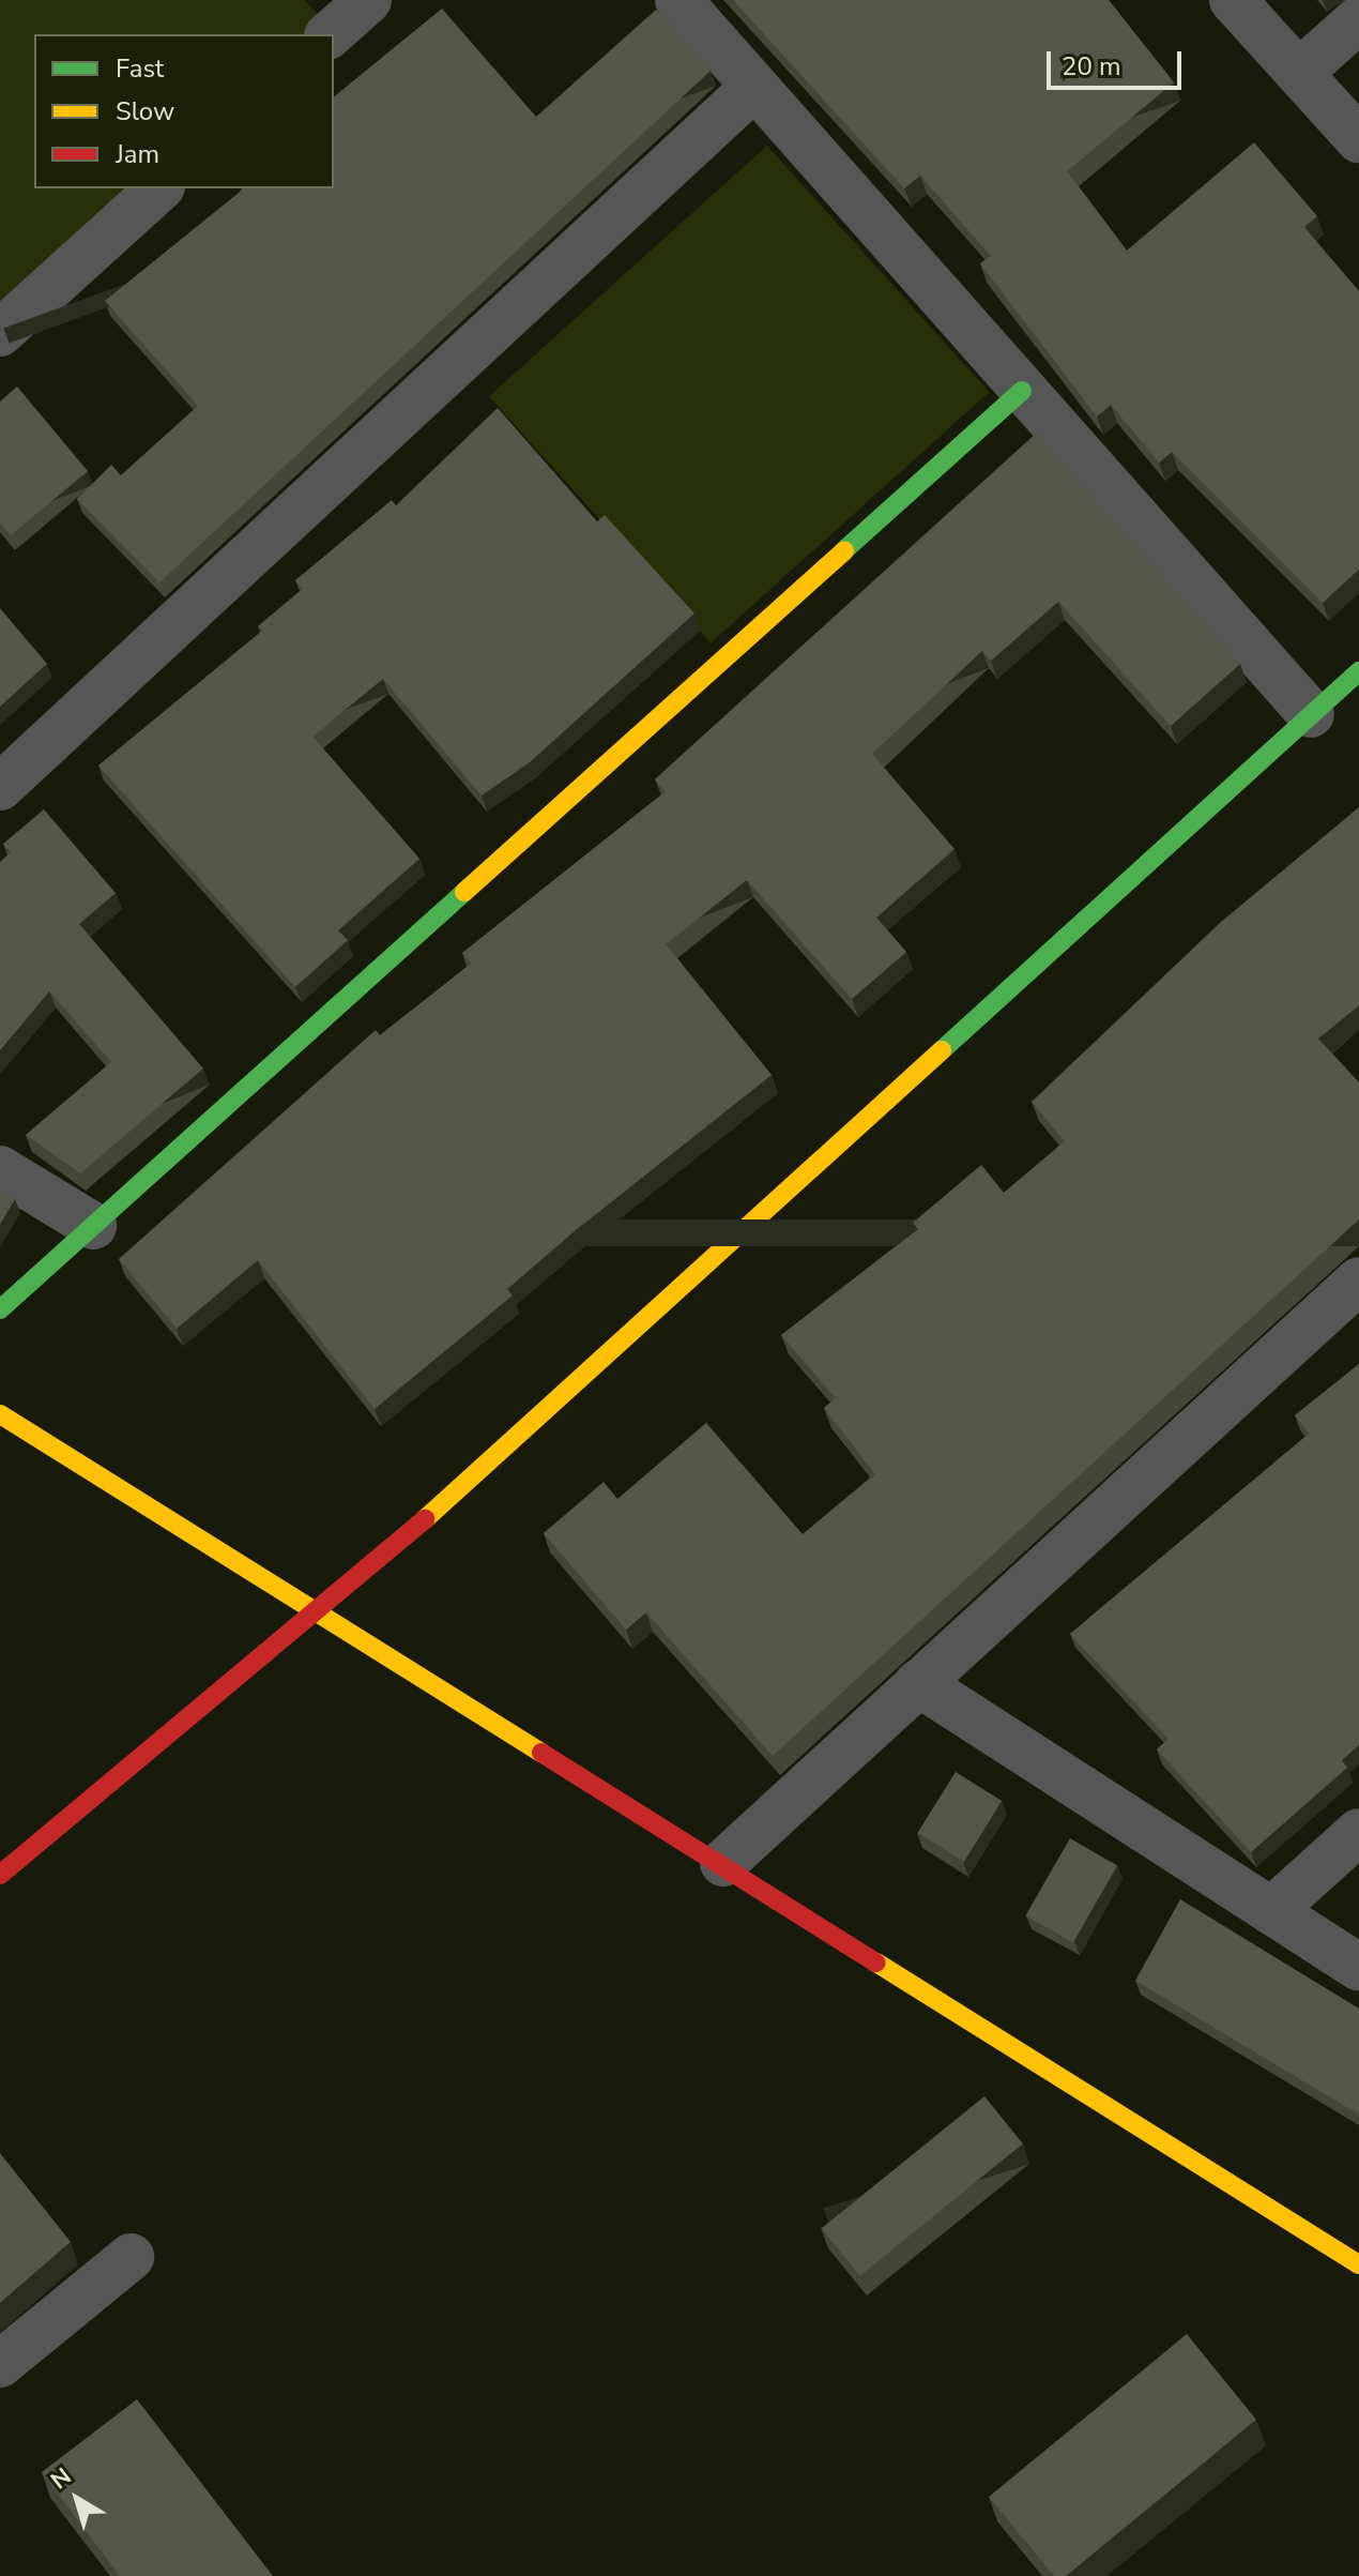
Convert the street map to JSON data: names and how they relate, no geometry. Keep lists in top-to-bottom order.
{
  "legend": ["Fast", "Slow", "Jam"],
  "scale_bar": "20 m",
  "north": "top left"
}
